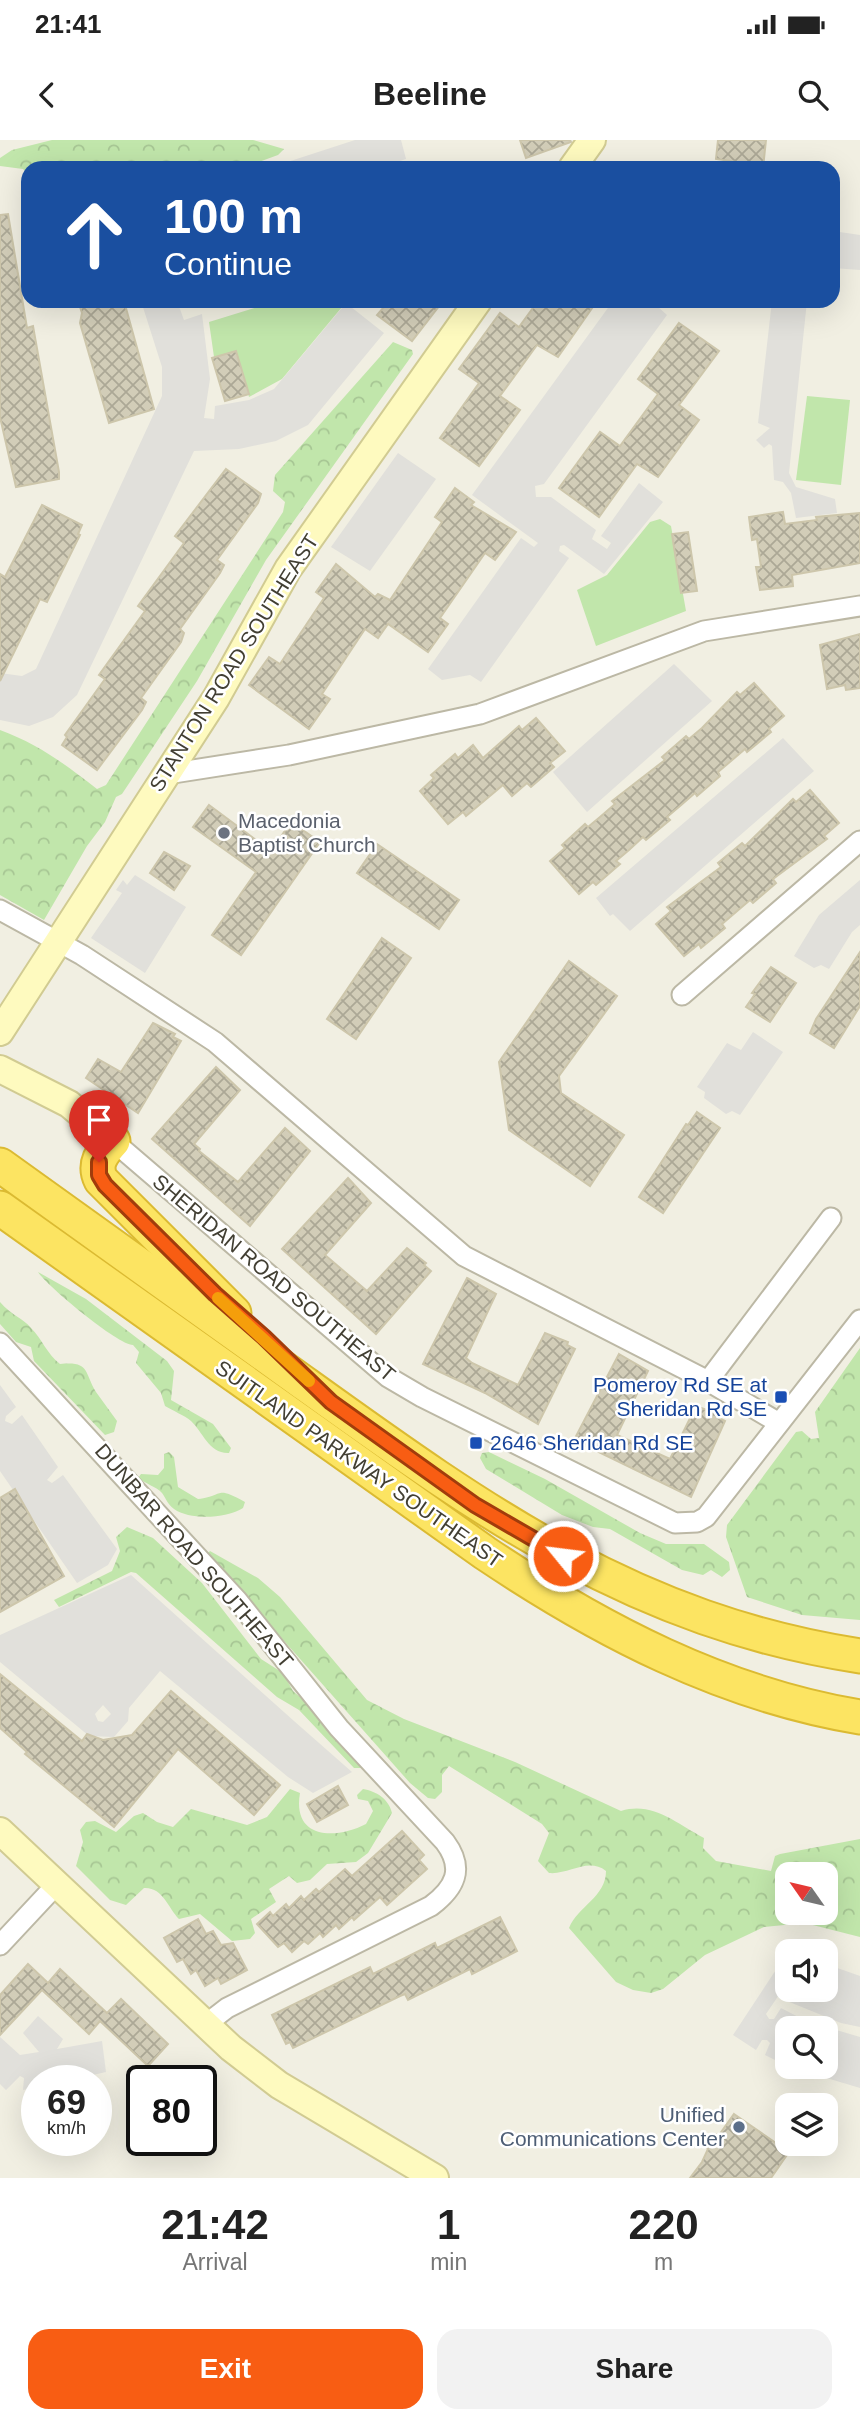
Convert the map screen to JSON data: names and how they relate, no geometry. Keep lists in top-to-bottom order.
{
  "streets": {
    "highway": ["SUITLAND PARKWAY SOUTHEAST"],
    "street": ["STANTON ROAD SOUTHEAST", "SHERIDAN ROAD SOUTHEAST", "DUNBAR ROAD SOUTHEAST"]
  },
  "places": {
    "other": ["Macedonia Baptist Church", "Unified Communications Center"],
    "transit": ["Pomeroy Rd SE at Sheridan Rd SE", "2646 Sheridan Rd SE"]
  },
  "north": "top left",
  "page": {
    "status": "21:41",
    "header": "Beeline",
    "turn": ["100 m", "Continue"],
    "speed": "69 km/h",
    "limit": "80",
    "eta": [
      "21:42",
      "Arrival",
      "1",
      "min",
      "220",
      "m"
    ],
    "buttons": ["Exit", "Share"]
  }
}
